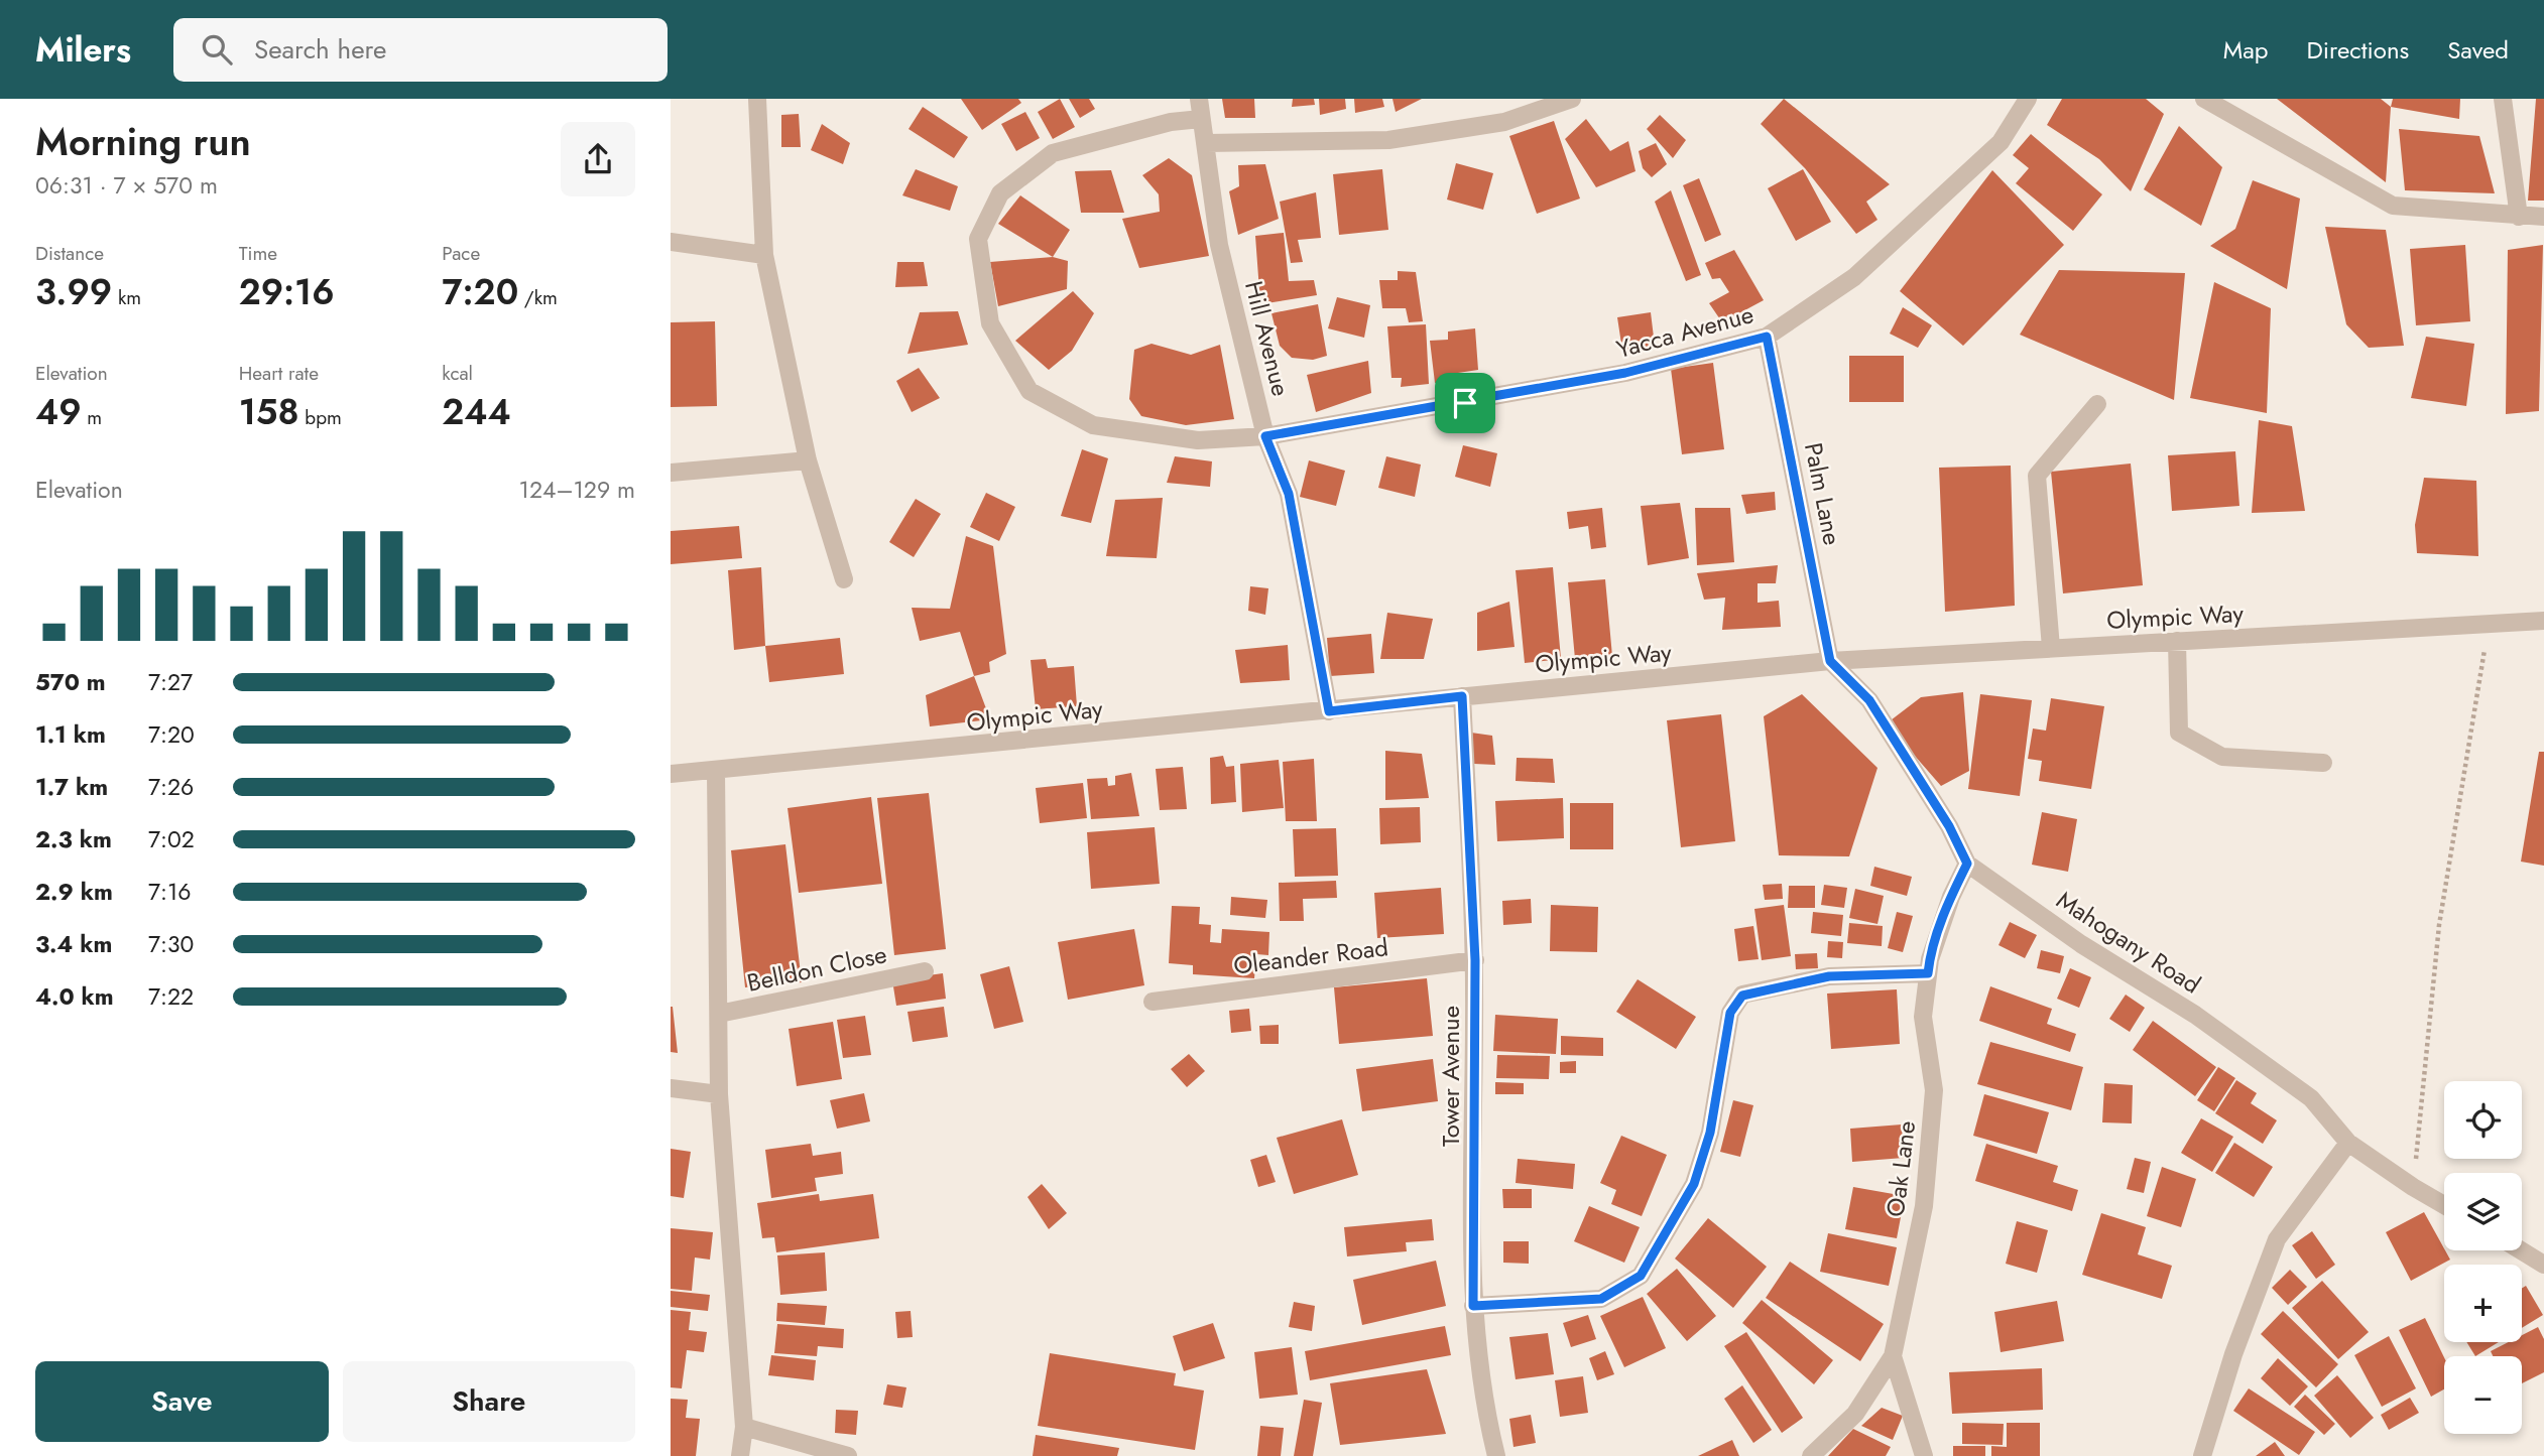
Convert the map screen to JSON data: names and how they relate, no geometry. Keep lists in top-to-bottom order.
{
  "streets": {
    "street": [
      "Yacca Avenue",
      "Hill Avenue",
      "Palm Lane",
      "Olympic Way",
      "Mahogany Road",
      "Oleander Road",
      "Belldon Close",
      "Tower Avenue",
      "Oak Lane"
    ]
  },
  "crossings": [
    ["Yacca Avenue", "Hill Avenue"],
    ["Yacca Avenue", "Palm Lane"],
    ["Hill Avenue", "Olympic Way"],
    ["Palm Lane", "Olympic Way"],
    ["Palm Lane", "Mahogany Road"],
    ["Olympic Way", "Mahogany Road"],
    ["Olympic Way", "Tower Avenue"],
    ["Mahogany Road", "Oak Lane"],
    ["Oleander Road", "Tower Avenue"]
  ],
  "page": {
    "header": "Milers",
    "search": "Search here",
    "nav": ["Map", "Directions", "Saved"],
    "heading": ["Morning run", "06:31 · 7 × 570 m"],
    "stats": [
      ["Distance", "3.99 km"],
      ["Time", "29:16"],
      ["Pace", "7:20 /km"],
      ["Elevation", "49 m"],
      ["Heart rate", "158 bpm"],
      ["kcal", "244"]
    ],
    "chart": ["Elevation", "124–129 m"],
    "list": [
      {
        "name": "570 m",
        "note": "7:27"
      },
      {
        "name": "1.1 km",
        "note": "7:20"
      },
      {
        "name": "1.7 km",
        "note": "7:26"
      },
      {
        "name": "2.3 km",
        "note": "7:02"
      },
      {
        "name": "2.9 km",
        "note": "7:16"
      },
      {
        "name": "3.4 km",
        "note": "7:30"
      },
      {
        "name": "4.0 km",
        "note": "7:22"
      }
    ],
    "map_buttons": ["+", "−"],
    "buttons": ["Save", "Share"]
  }
}
